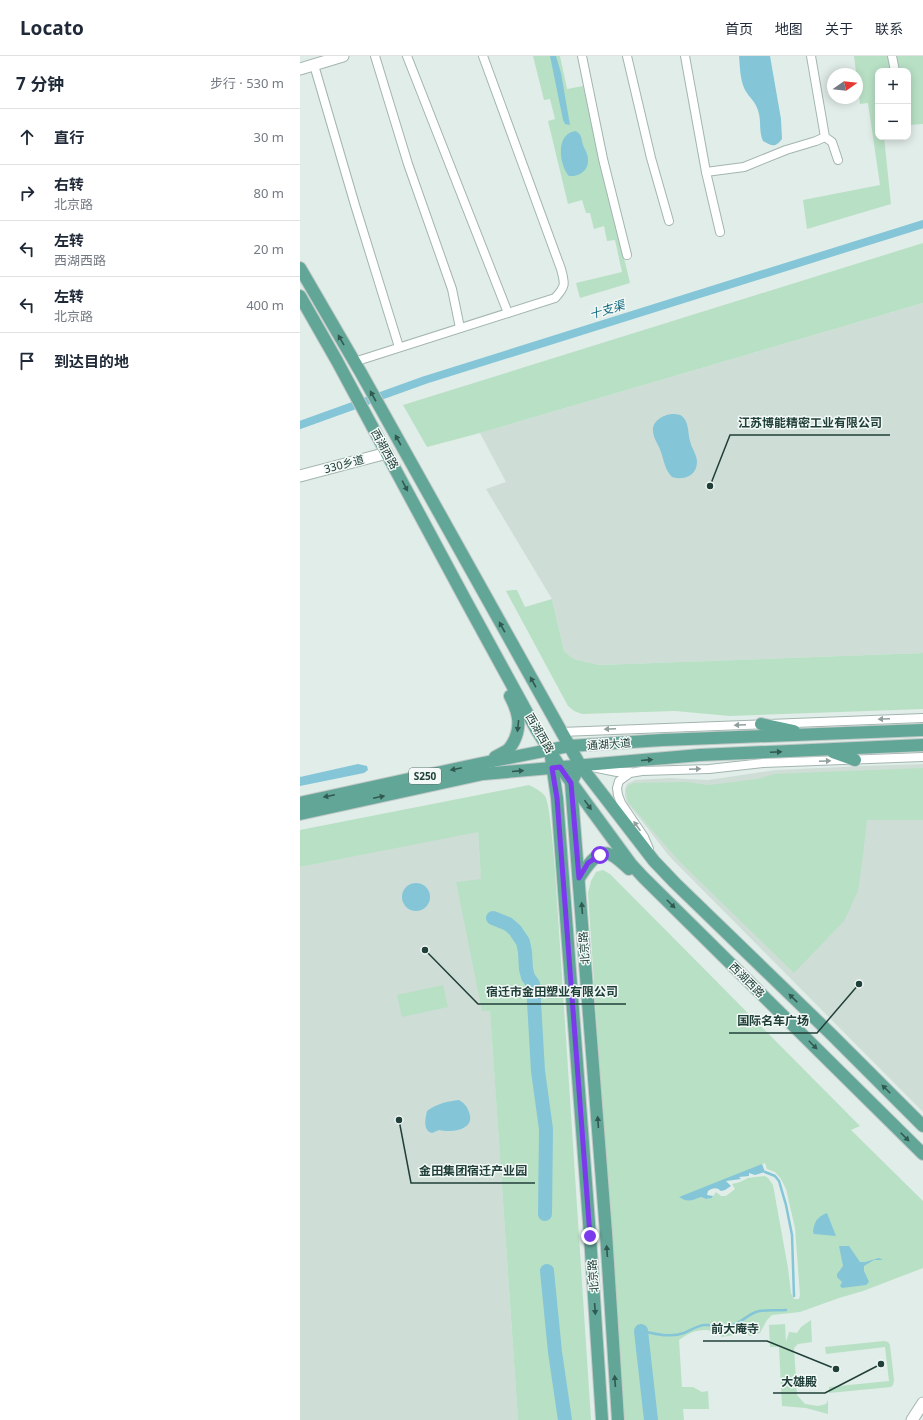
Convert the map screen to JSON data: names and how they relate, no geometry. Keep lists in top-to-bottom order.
{
  "streets": {
    "main road": [
      "西湖西路",
      "通湖大道",
      "S250",
      "北京路"
    ],
    "street": ["330乡道"]
  },
  "crossings": [
    ["西湖西路", "330乡道"],
    ["西湖西路", "通湖大道"],
    ["西湖西路", "北京路"],
    ["通湖大道", "北京路"]
  ],
  "water": ["十支渠"],
  "places": [
    "江苏博能精密工业有限公司",
    "宿迁市金田塑业有限公司",
    "国际名车广场",
    "金田集团宿迁产业园",
    "大雄殿",
    "前大庵寺"
  ],
  "north": "right",
  "page": {
    "header": "Locato",
    "nav": [
      "首页",
      "地图",
      "关于",
      "联系"
    ],
    "heading": ["7 分钟", "步行 · 530 m"],
    "map_buttons": ["+", "−"],
    "list": [
      ["直行", "30 m"],
      ["右转", "北京路", "80 m"],
      ["左转", "西湖西路", "20 m"],
      ["左转", "北京路", "400 m"],
      "到达目的地"
    ]
  }
}
